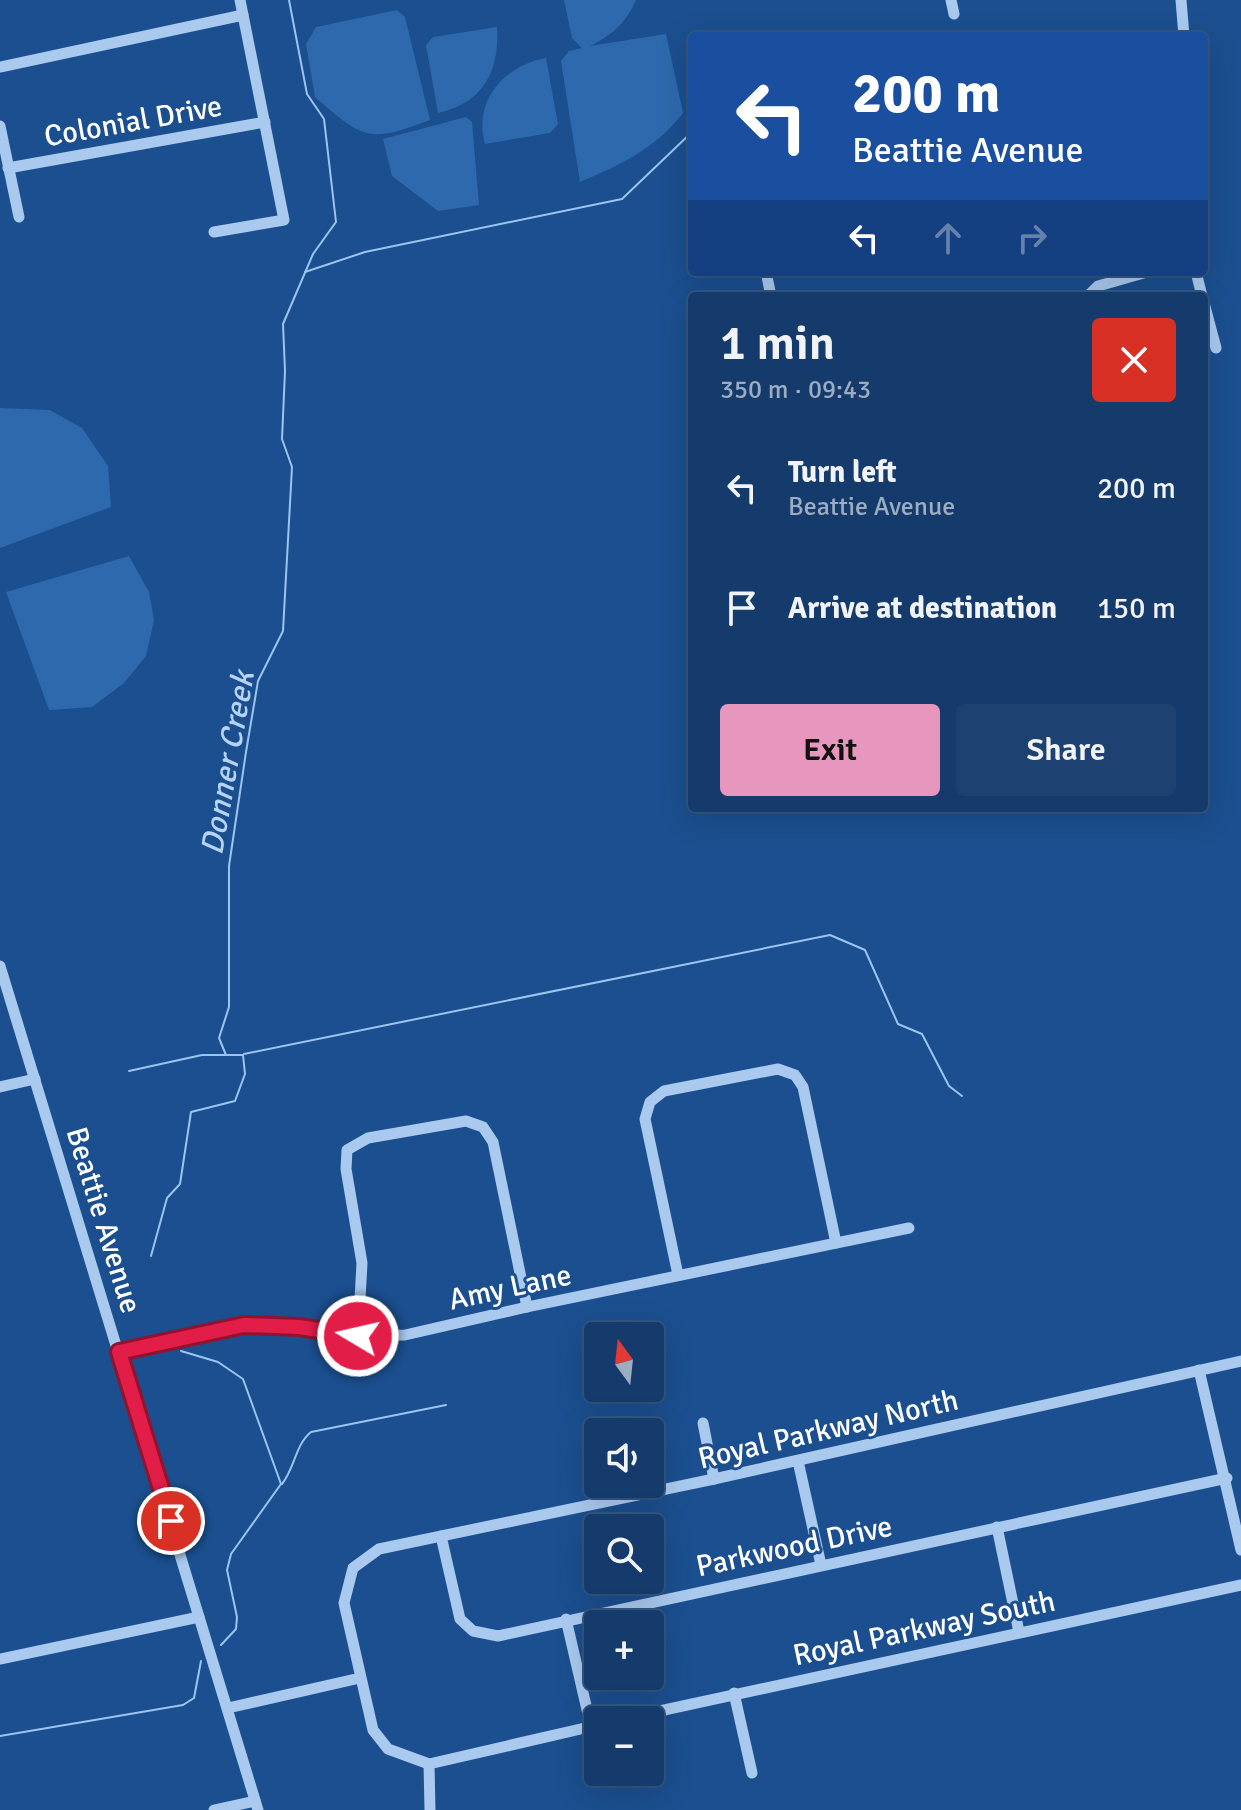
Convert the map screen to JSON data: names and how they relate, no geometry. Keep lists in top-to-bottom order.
{
  "streets": {
    "street": [
      "Colonial Drive",
      "Beattie Avenue",
      "Amy Lane",
      "Royal Parkway North",
      "Parkwood Drive",
      "Royal Parkway South"
    ]
  },
  "crossings": [
    ["Beattie Avenue", "Amy Lane"],
    ["Royal Parkway North", "Parkwood Drive"]
  ],
  "water": ["Donner Creek"],
  "north": "top",
  "page": {
    "turn": ["200 m", "Beattie Avenue"],
    "heading": ["1 min", "350 m · 09:43"],
    "list": [
      {
        "name": "Turn left",
        "note": "Beattie Avenue",
        "value": "200 m"
      },
      {
        "name": "Arrive at destination",
        "value": "150 m"
      }
    ],
    "buttons": ["Exit", "Share"],
    "map_buttons": ["+", "−"]
  }
}
